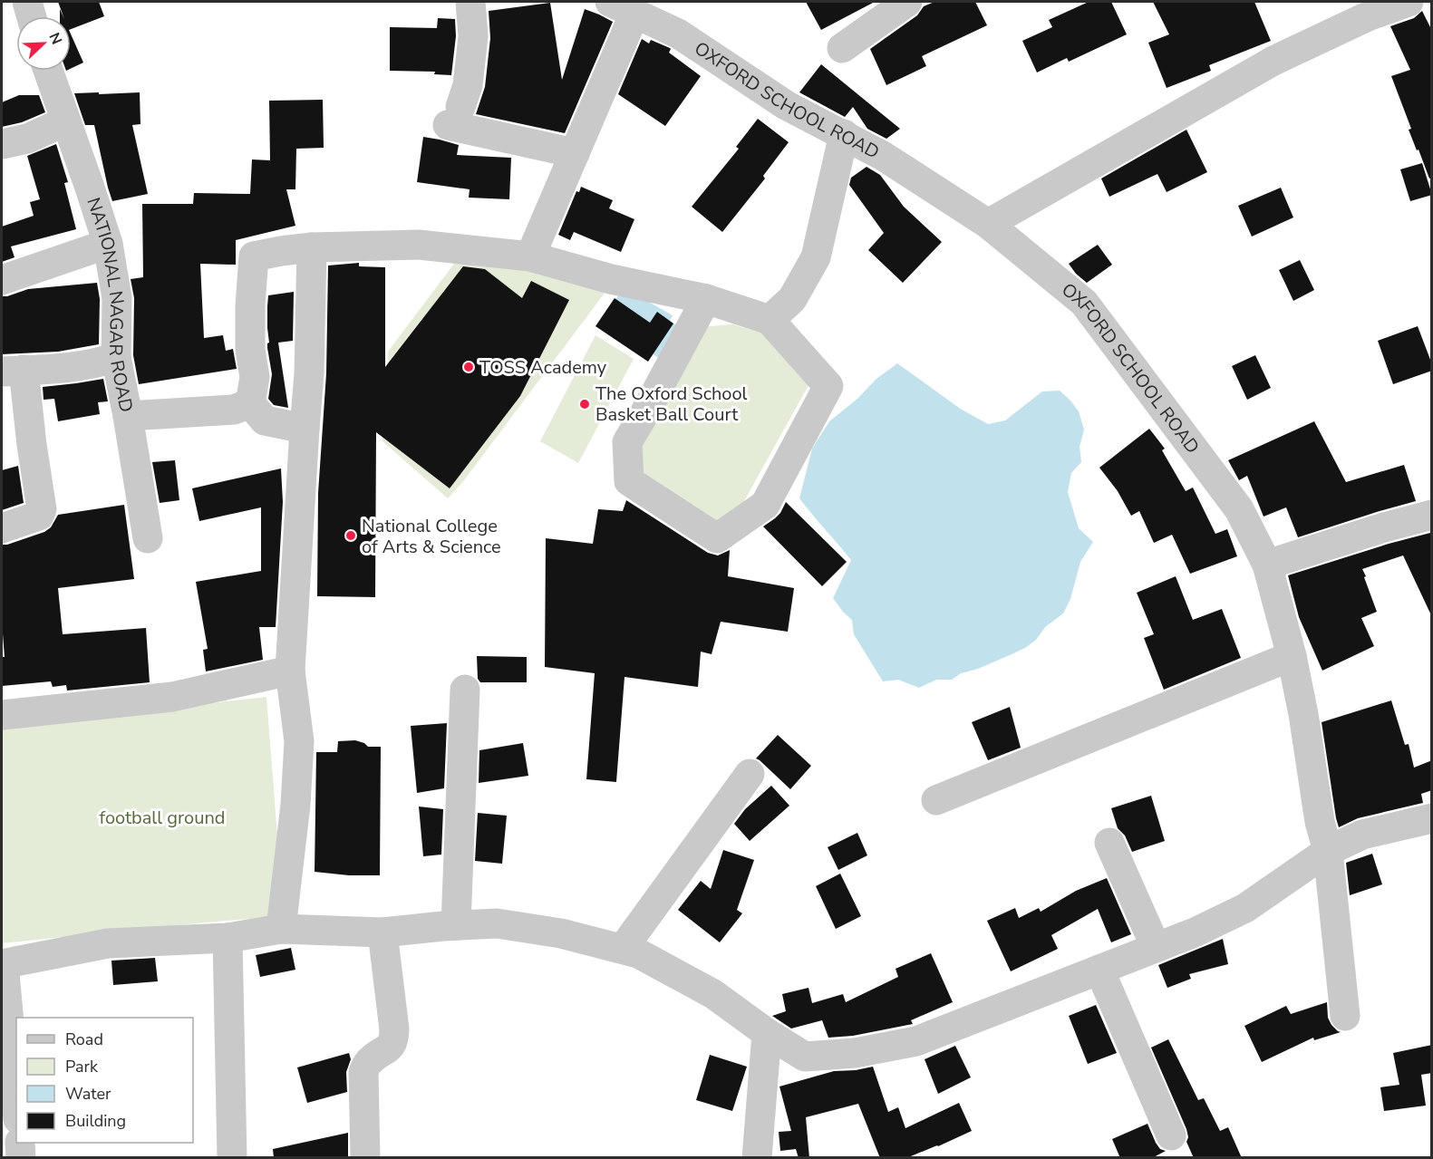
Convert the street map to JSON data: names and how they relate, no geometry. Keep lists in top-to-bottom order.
{
  "streets": {
    "street": ["OXFORD SCHOOL ROAD", "NATIONAL NAGAR ROAD"]
  },
  "parks": ["football ground"],
  "places": ["TOSS Academy", "The Oxford School Basket Ball Court", "National College of Arts & Science"],
  "legend": [
    "Road",
    "Park",
    "Water",
    "Building"
  ],
  "north": "top right"
}
